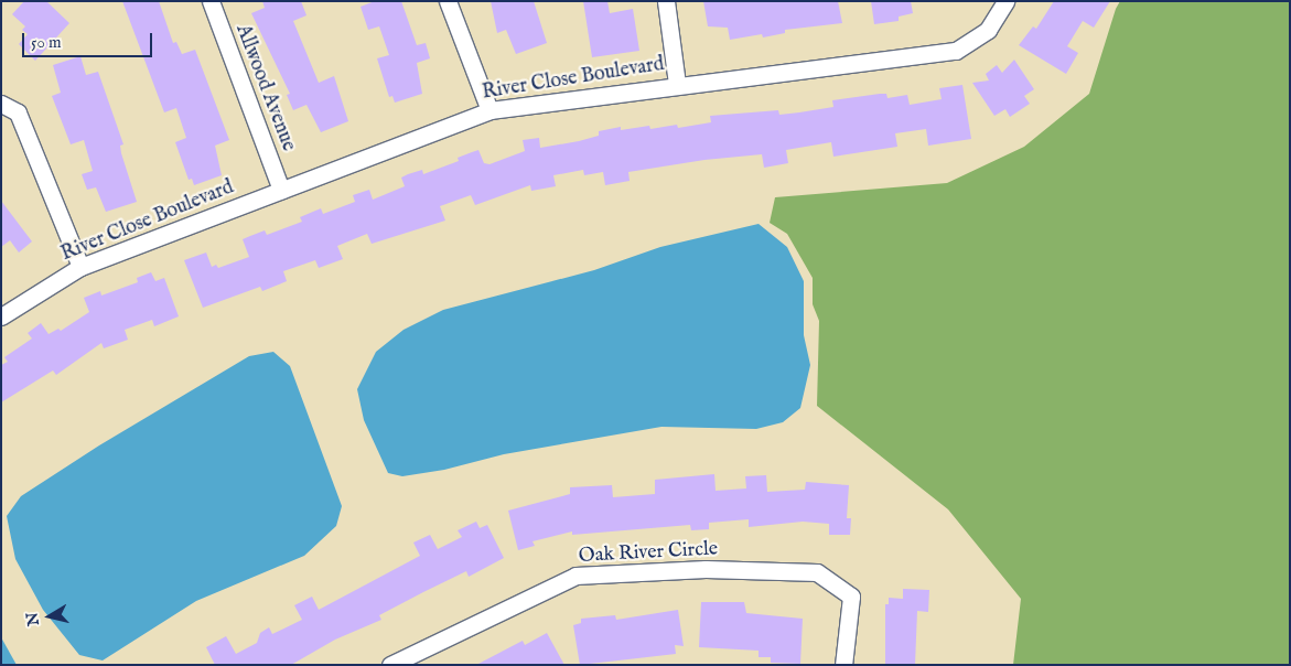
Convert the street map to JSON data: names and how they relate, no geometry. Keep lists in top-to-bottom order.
{
  "streets": {
    "street": ["River Close Boulevard", "Allwood Avenue", "Oak River Circle"]
  },
  "crossings": [
    ["River Close Boulevard", "Allwood Avenue"]
  ],
  "scale_bar": "50 m",
  "north": "left"
}
